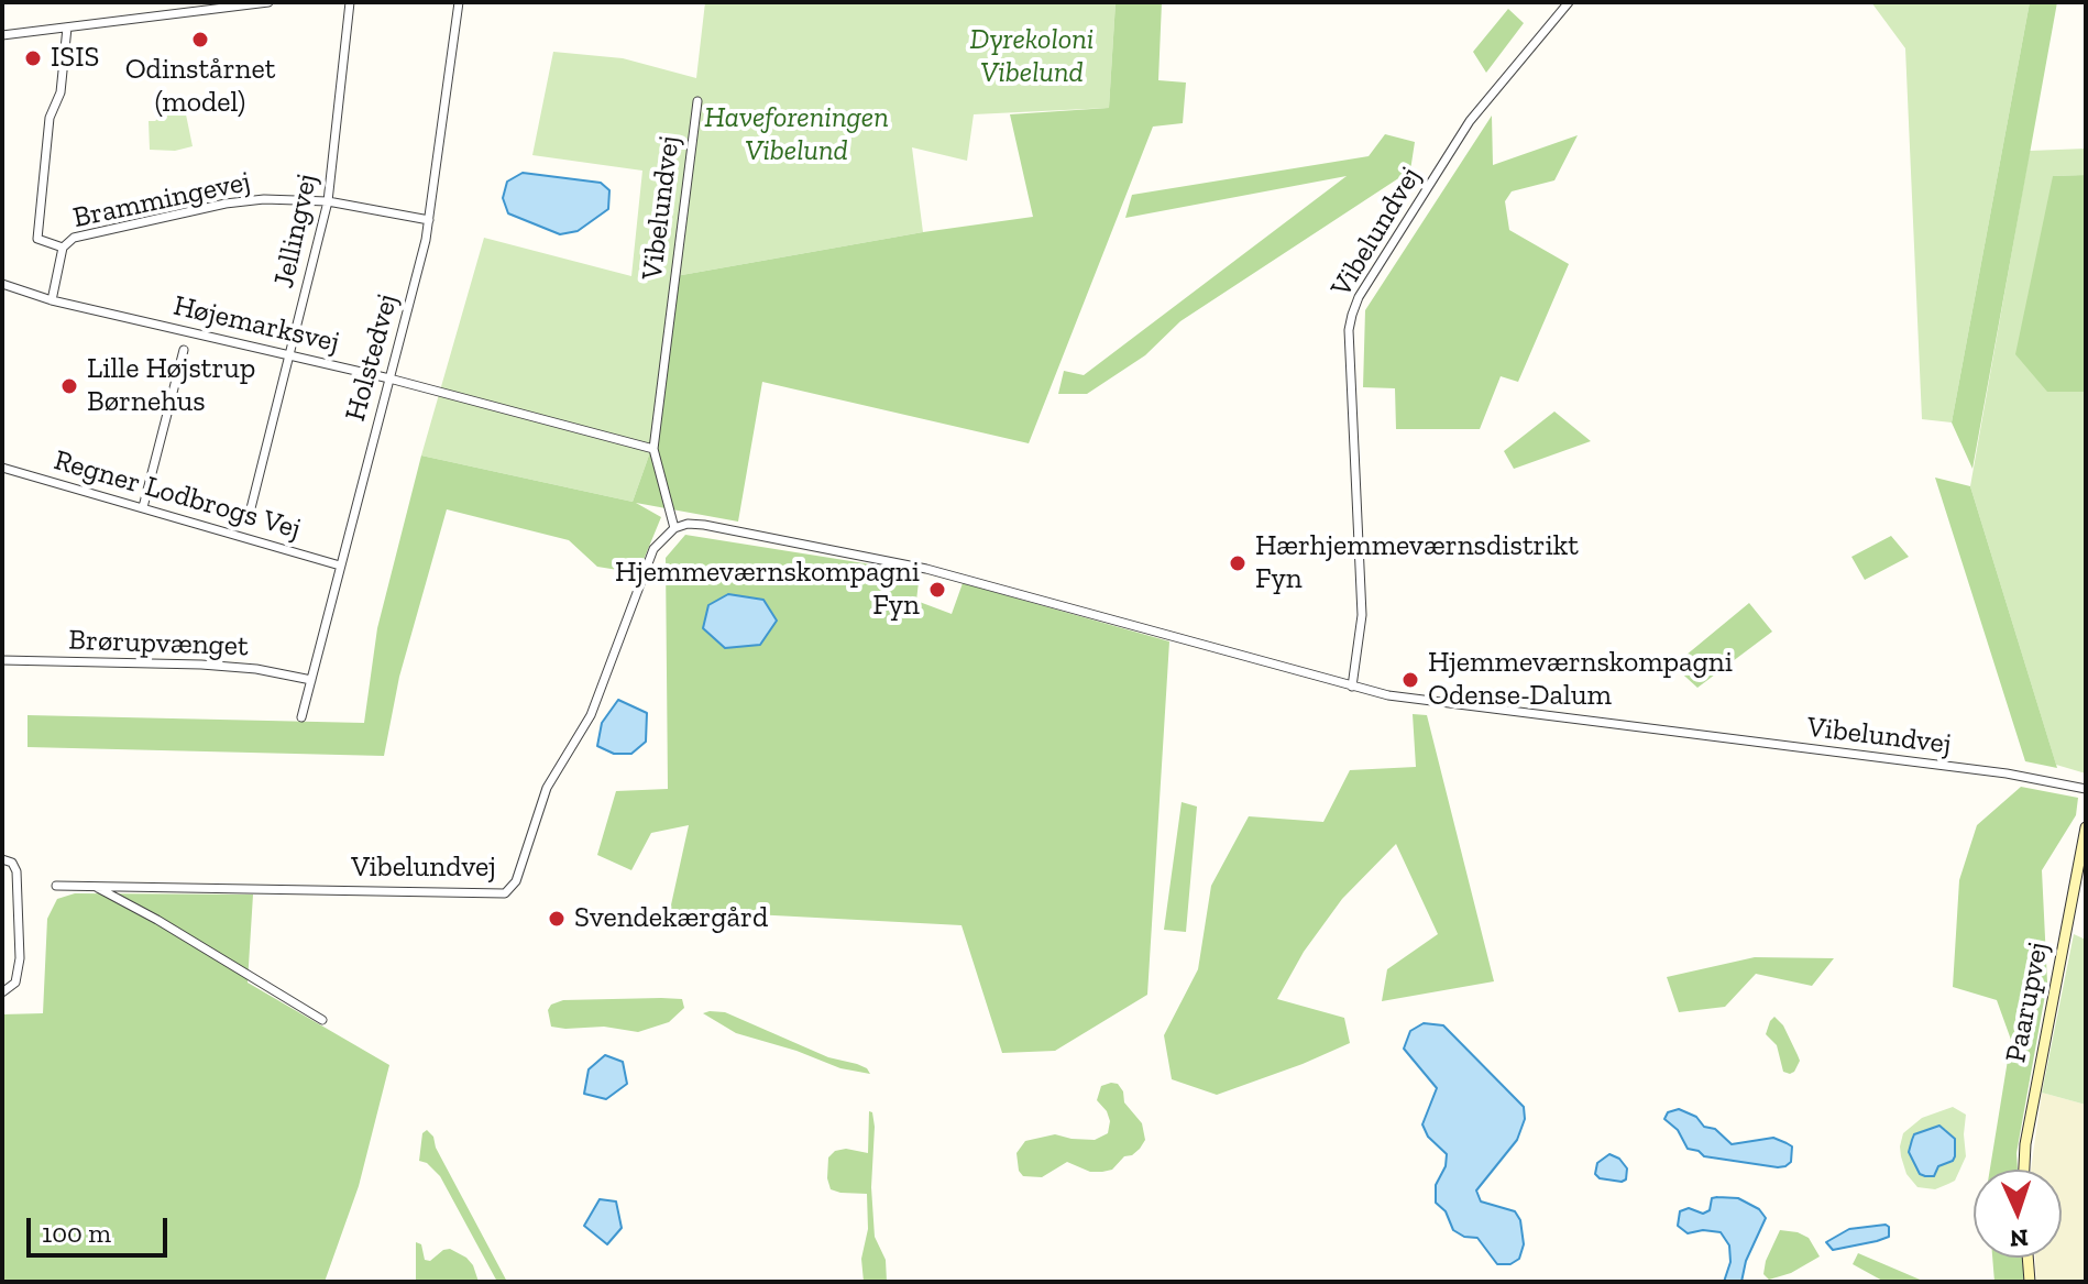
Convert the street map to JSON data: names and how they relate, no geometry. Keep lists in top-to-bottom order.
{
  "streets": {
    "street": [
      "Brammingevej",
      "Vibelundvej",
      "Jellingvej",
      "Højemarksvej",
      "Holstedvej",
      "Regner Lodbrogs Vej",
      "Brørupvænget",
      "Paarupvej"
    ]
  },
  "crossings": [
    ["Brammingevej", "Jellingvej"],
    ["Brammingevej", "Højemarksvej"],
    ["Brammingevej", "Holstedvej"],
    ["Vibelundvej", "Højemarksvej"],
    ["Jellingvej", "Højemarksvej"],
    ["Højemarksvej", "Holstedvej"],
    ["Holstedvej", "Regner Lodbrogs Vej"],
    ["Holstedvej", "Brørupvænget"]
  ],
  "parks": ["Dyrekoloni Vibelund", "Haveforeningen Vibelund"],
  "places": [
    "Odinstårnet (model)",
    "ISIS",
    "Lille Højstrup Børnehus",
    "Hærhjemmeværnsdistrikt Fyn",
    "Hjemmeværnskompagni Fyn",
    "Hjemmeværnskompagni Odense-Dalum",
    "Svendekærgård"
  ],
  "scale_bar": "100 m",
  "north": "bottom"
}
